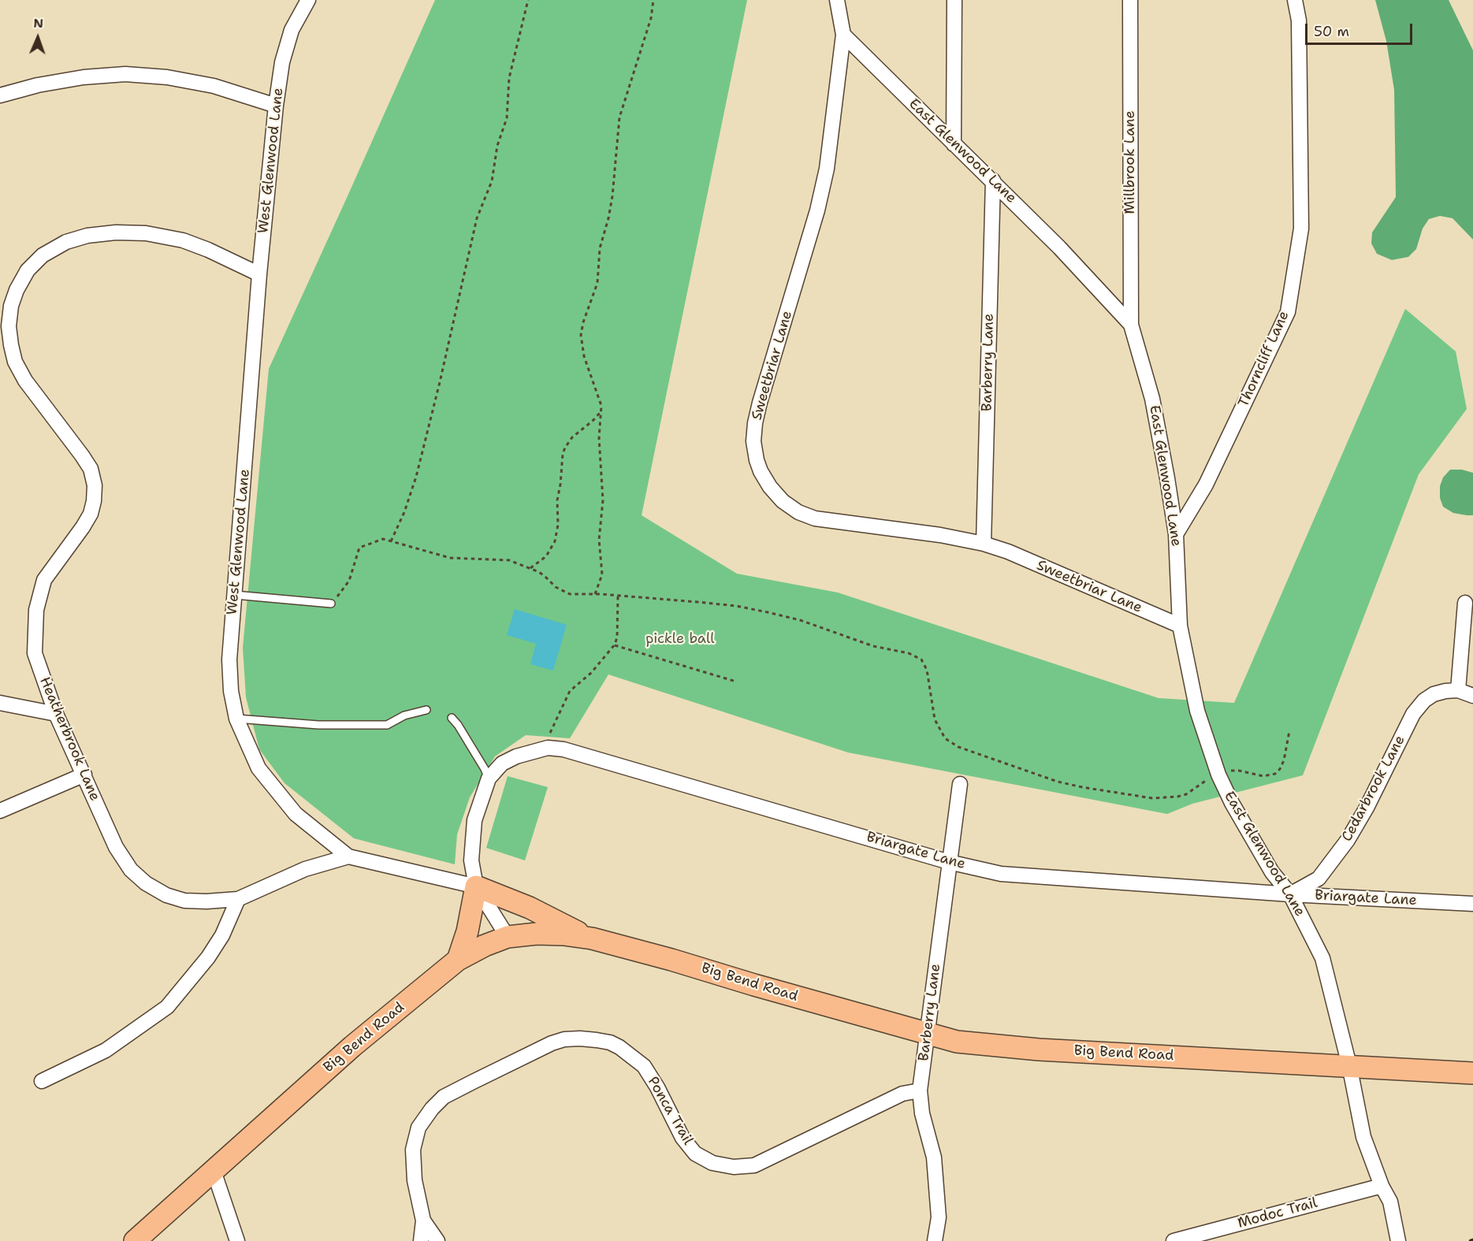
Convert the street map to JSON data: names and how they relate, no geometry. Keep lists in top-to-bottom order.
{
  "streets": {
    "main road": ["Big Bend Road"],
    "street": [
      "East Glenwood Lane",
      "West Glenwood Lane",
      "Millbrook Lane",
      "Thorncliff Lane",
      "Barberry Lane",
      "Sweetbriar Lane",
      "Heatherbrook Lane",
      "Cedarbrook Lane",
      "Briargate Lane",
      "Ponca Trail",
      "Modoc Trail"
    ]
  },
  "crossings": [
    ["East Glenwood Lane", "Millbrook Lane"],
    ["East Glenwood Lane", "Thorncliff Lane"],
    ["East Glenwood Lane", "Barberry Lane"],
    ["East Glenwood Lane", "Sweetbriar Lane"],
    ["East Glenwood Lane", "Cedarbrook Lane"],
    ["East Glenwood Lane", "Briargate Lane"],
    ["East Glenwood Lane", "Big Bend Road"],
    ["East Glenwood Lane", "Modoc Trail"],
    ["West Glenwood Lane", "Heatherbrook Lane"],
    ["West Glenwood Lane", "Briargate Lane"],
    ["Barberry Lane", "Sweetbriar Lane"],
    ["Barberry Lane", "Briargate Lane"],
    ["Barberry Lane", "Big Bend Road"],
    ["Barberry Lane", "Ponca Trail"],
    ["Cedarbrook Lane", "Briargate Lane"]
  ],
  "parks": ["pickle ball"],
  "scale_bar": "50 m",
  "north": "top"
}
